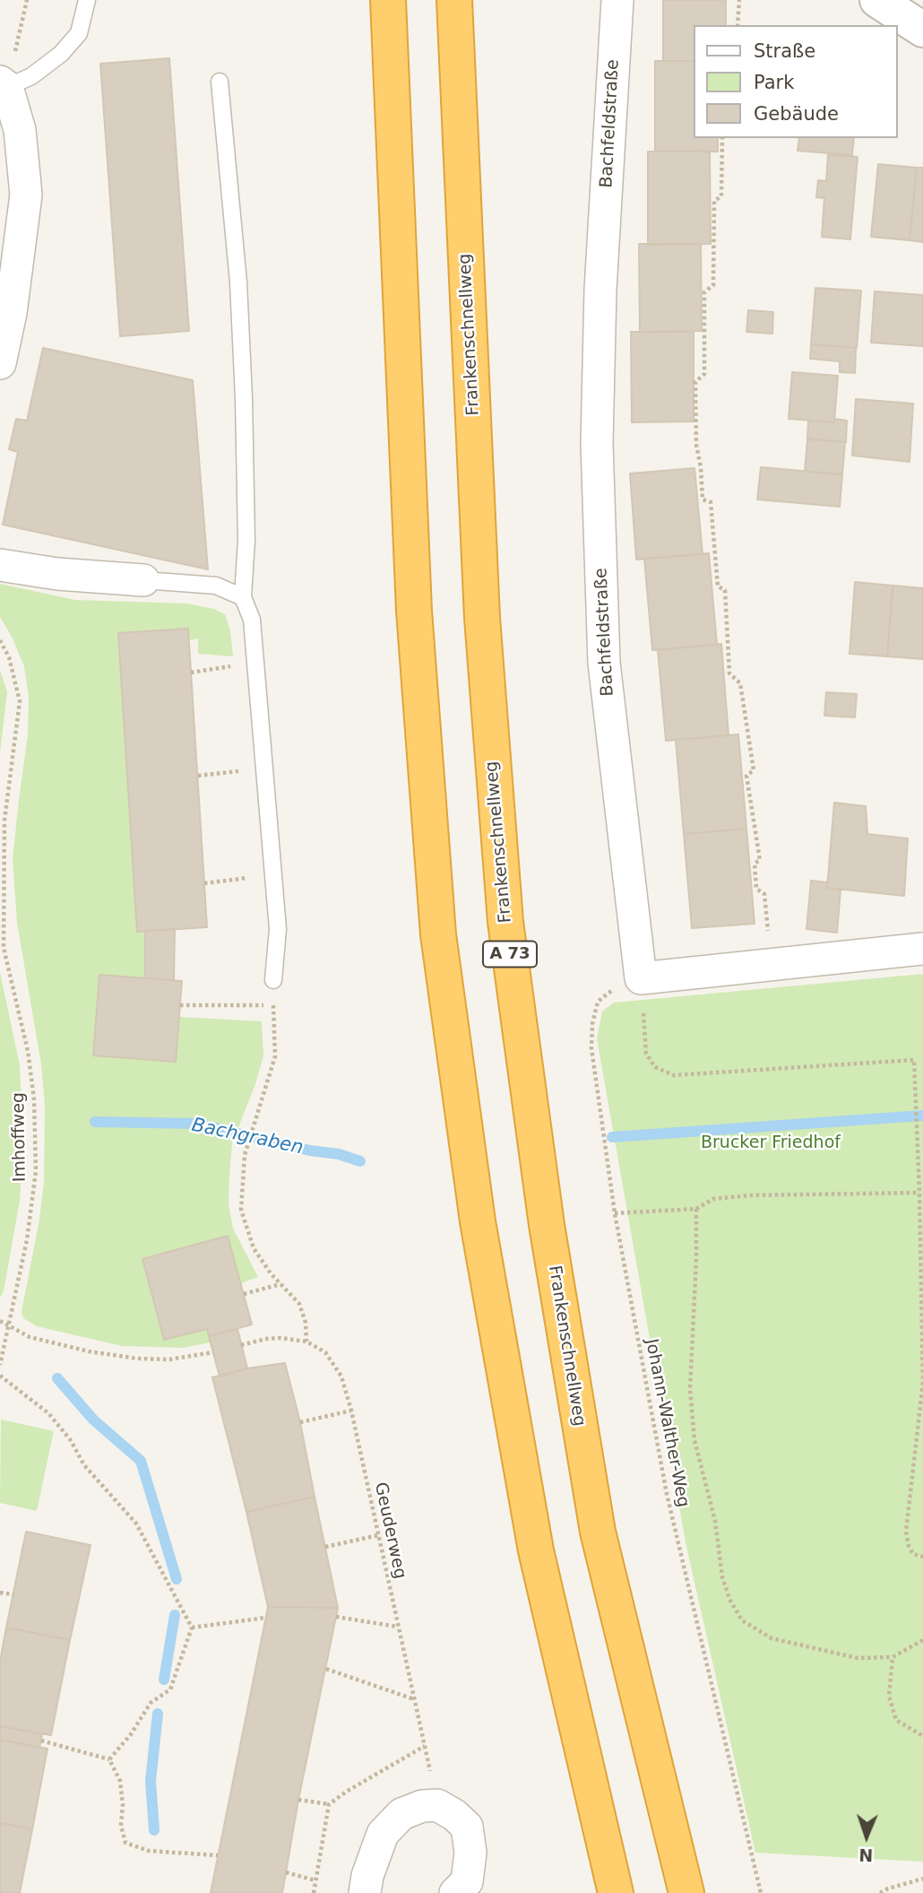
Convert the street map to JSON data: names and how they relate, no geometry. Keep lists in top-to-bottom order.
{
  "streets": {
    "highway": ["Frankenschnellweg", "A 73"],
    "street": ["Bachfeldstraße"],
    "path": ["Imhoffweg", "Johann-Walther-Weg", "Geuderweg"]
  },
  "crossings": [
    ["Bachfeldstraße", "Johann-Walther-Weg"]
  ],
  "water": ["Bachgraben"],
  "parks": ["Brucker Friedhof"],
  "legend": ["Straße", "Park", "Gebäude"],
  "north": "bottom"
}
